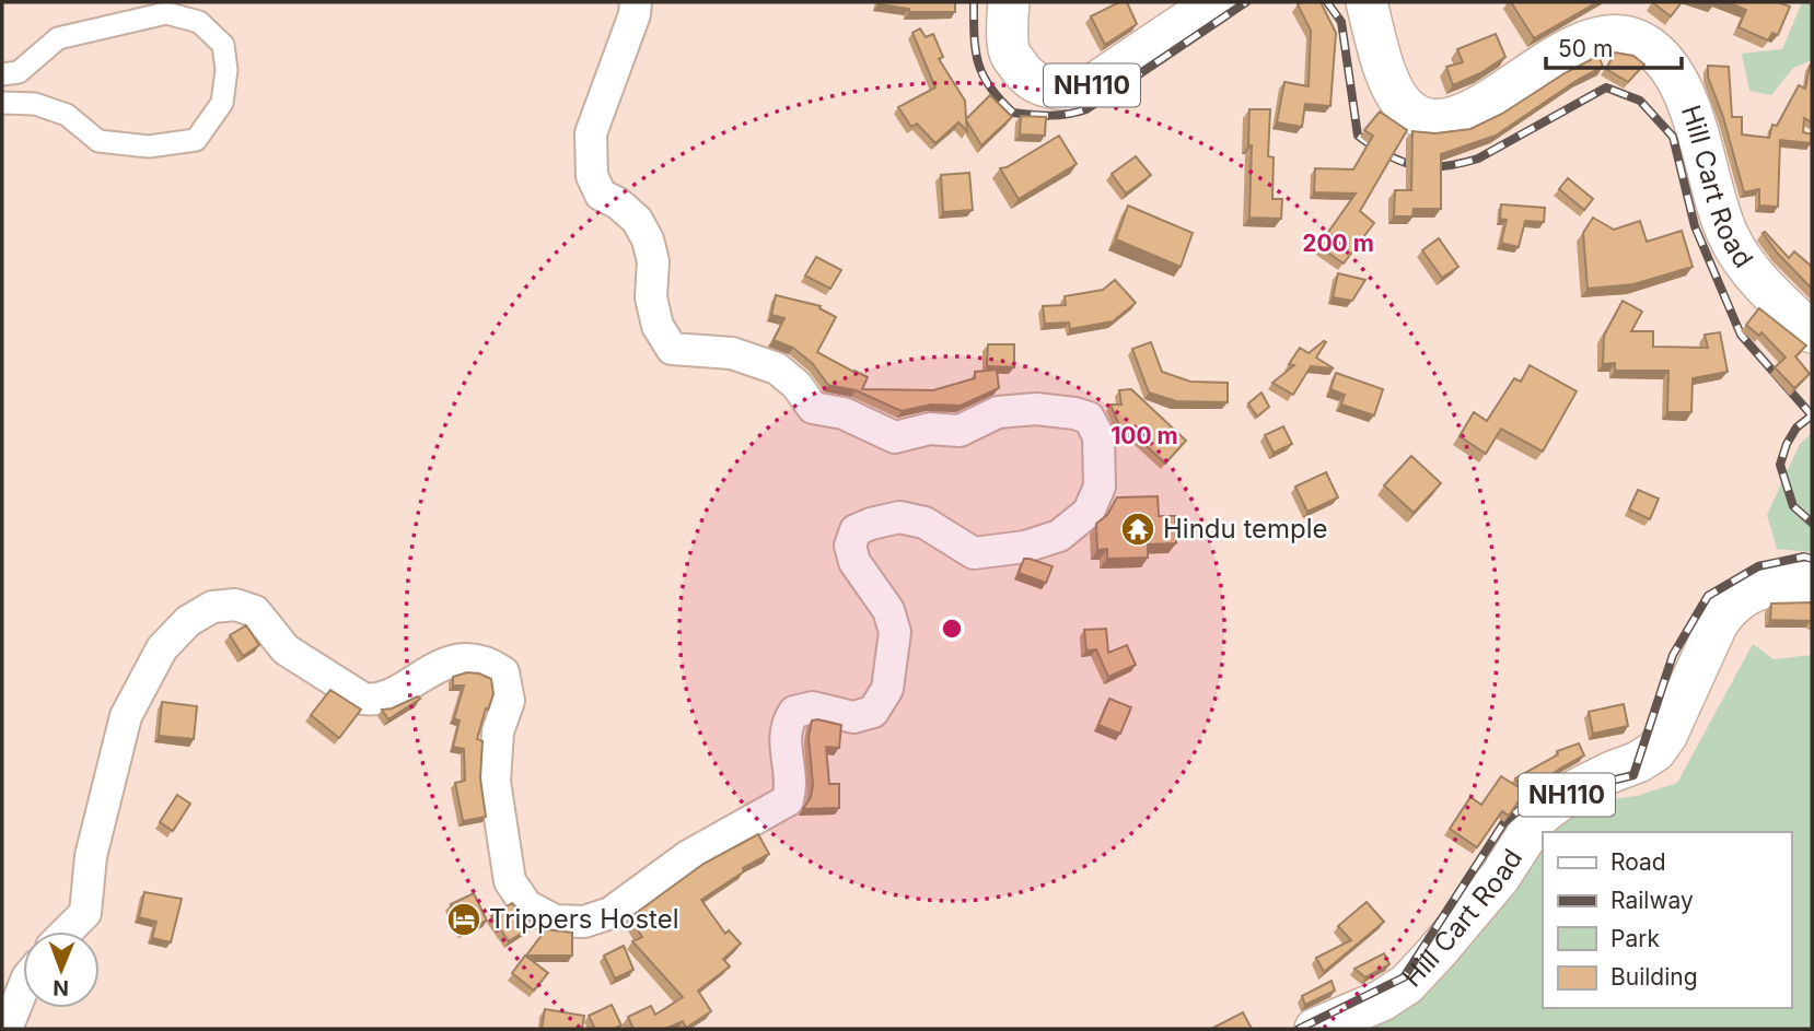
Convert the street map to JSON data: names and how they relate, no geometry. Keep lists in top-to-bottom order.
{
  "streets": {
    "highway": ["NH110", "Hill Cart Road"]
  },
  "places": {
    "temple": ["Hindu temple"],
    "hotel": ["Trippers Hostel"]
  },
  "legend": [
    "Road",
    "Railway",
    "Park",
    "Building"
  ],
  "scale_bar": "50 m",
  "north": "bottom",
  "rings": ["200 m", "100 m"]
}
